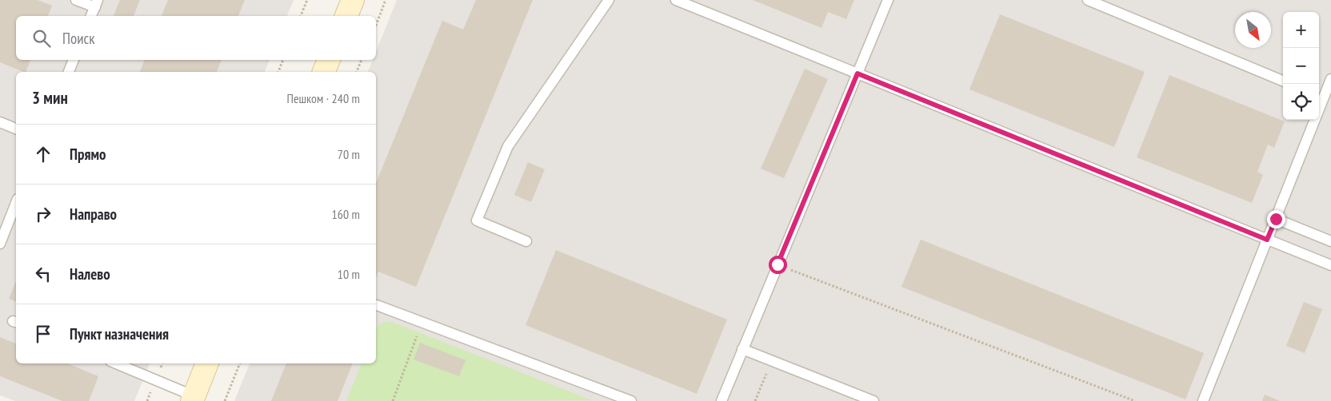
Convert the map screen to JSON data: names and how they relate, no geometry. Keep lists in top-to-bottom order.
{
  "north": "bottom right",
  "page": {
    "map_buttons": ["+", "−"],
    "search": "Поиск",
    "heading": ["3 мин", "Пешком · 240 m"],
    "list": [
      ["Прямо", "70 m"],
      ["Направо", "160 m"],
      ["Налево", "10 m"],
      "Пункт назначения"
    ]
  }
}
